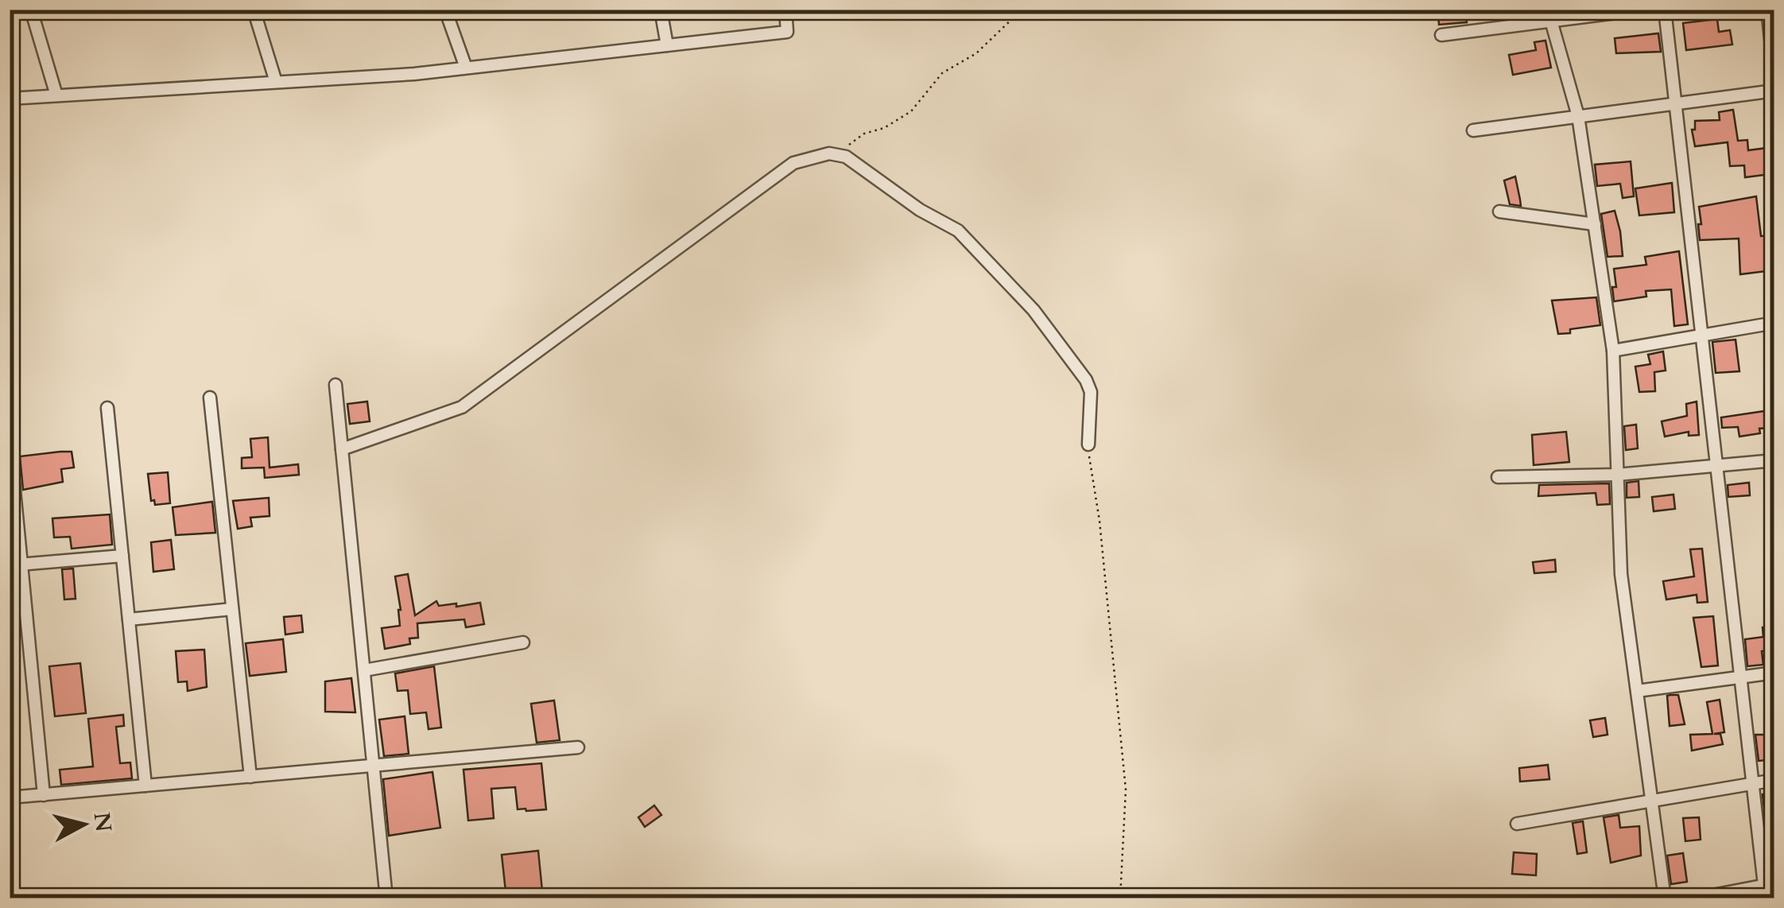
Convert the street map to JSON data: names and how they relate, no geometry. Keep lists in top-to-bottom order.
{
  "north": "right"
}
